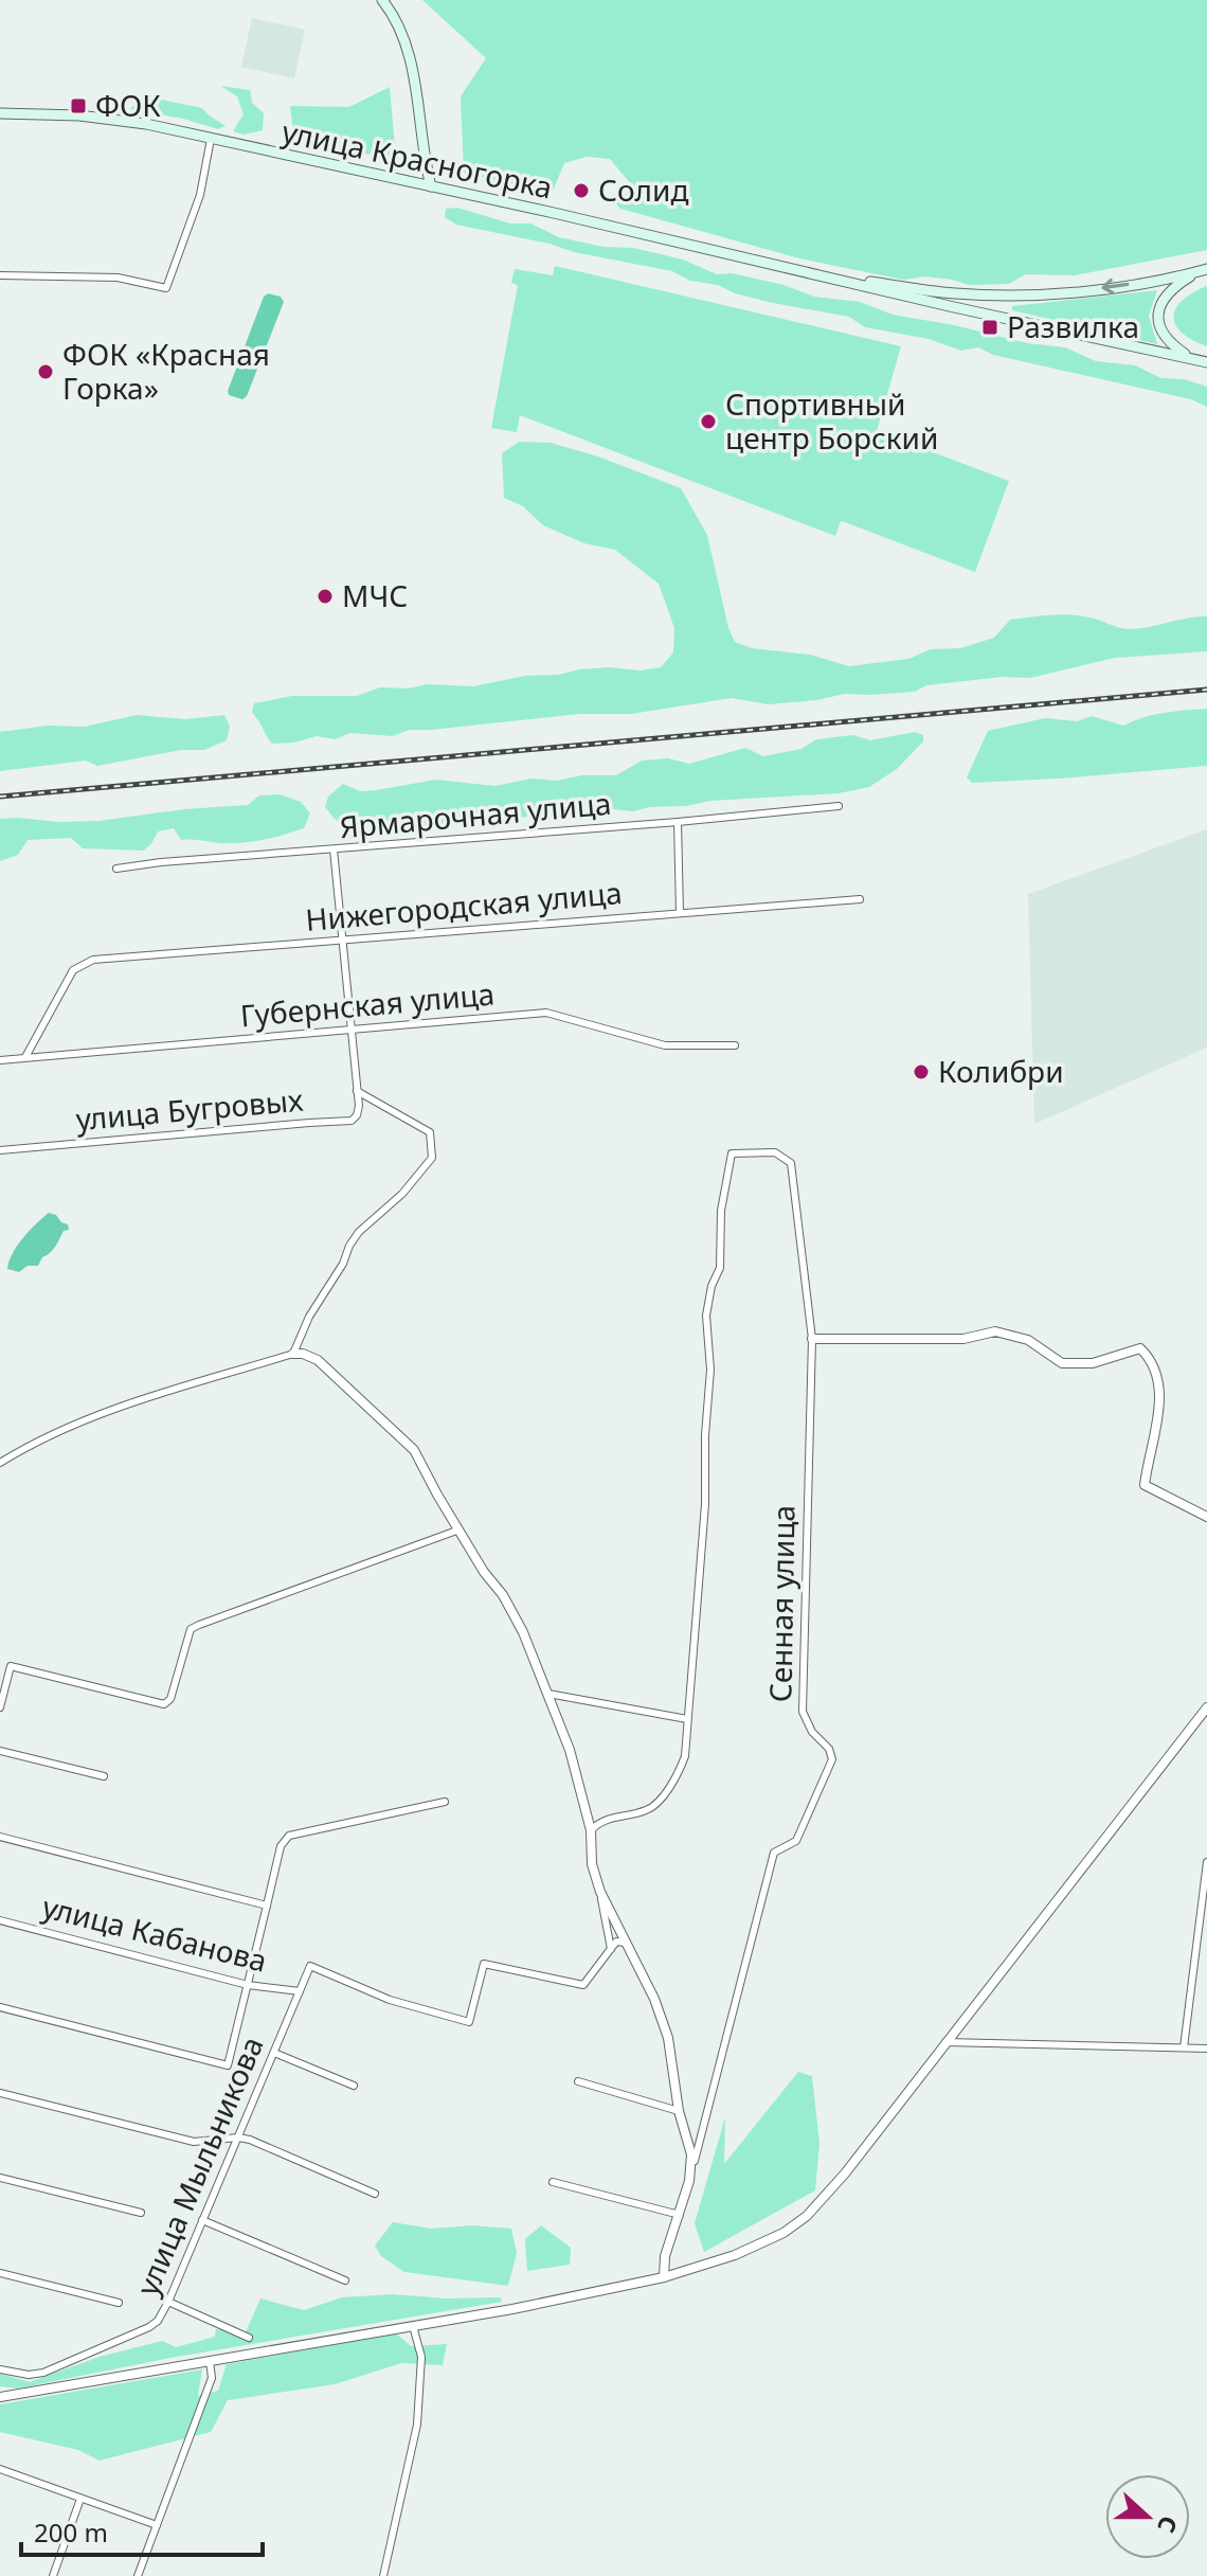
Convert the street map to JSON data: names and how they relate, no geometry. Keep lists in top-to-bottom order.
{
  "streets": {
    "main road": ["улица Красногорка"],
    "street": [
      "Ярмарочная улица",
      "Нижегородская улица",
      "Губернская улица",
      "улица Бугровых",
      "Сенная улица",
      "улица Кабанова",
      "улица Мыльникова"
    ]
  },
  "crossings": [
    ["Нижегородская улица", "Губернская улица"],
    ["улица Кабанова", "улица Мыльникова"]
  ],
  "places": {
    "transit": ["ФОК", "Развилка"],
    "other": [
      "Солид",
      "ФОК «Красная Горка»",
      "Спортивный центр Борский",
      "МЧС",
      "Колибри"
    ]
  },
  "scale_bar": "200 m",
  "north": "right"
}
